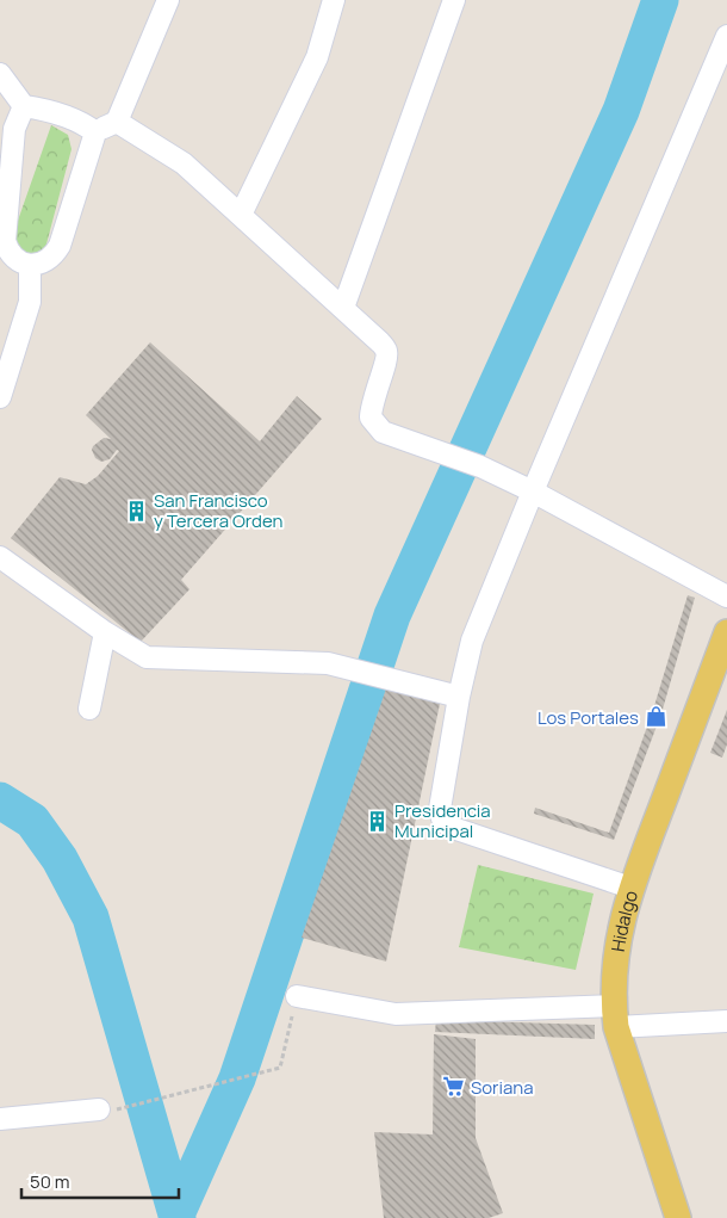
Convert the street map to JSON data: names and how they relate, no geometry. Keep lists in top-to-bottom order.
{
  "streets": {
    "main road": ["Hidalgo"]
  },
  "places": {
    "building": ["San Francisco y Tercera Orden", "Presidencia Municipal"],
    "shop": ["Los Portales"],
    "supermarket": ["Soriana"]
  },
  "scale_bar": "50 m"
}
